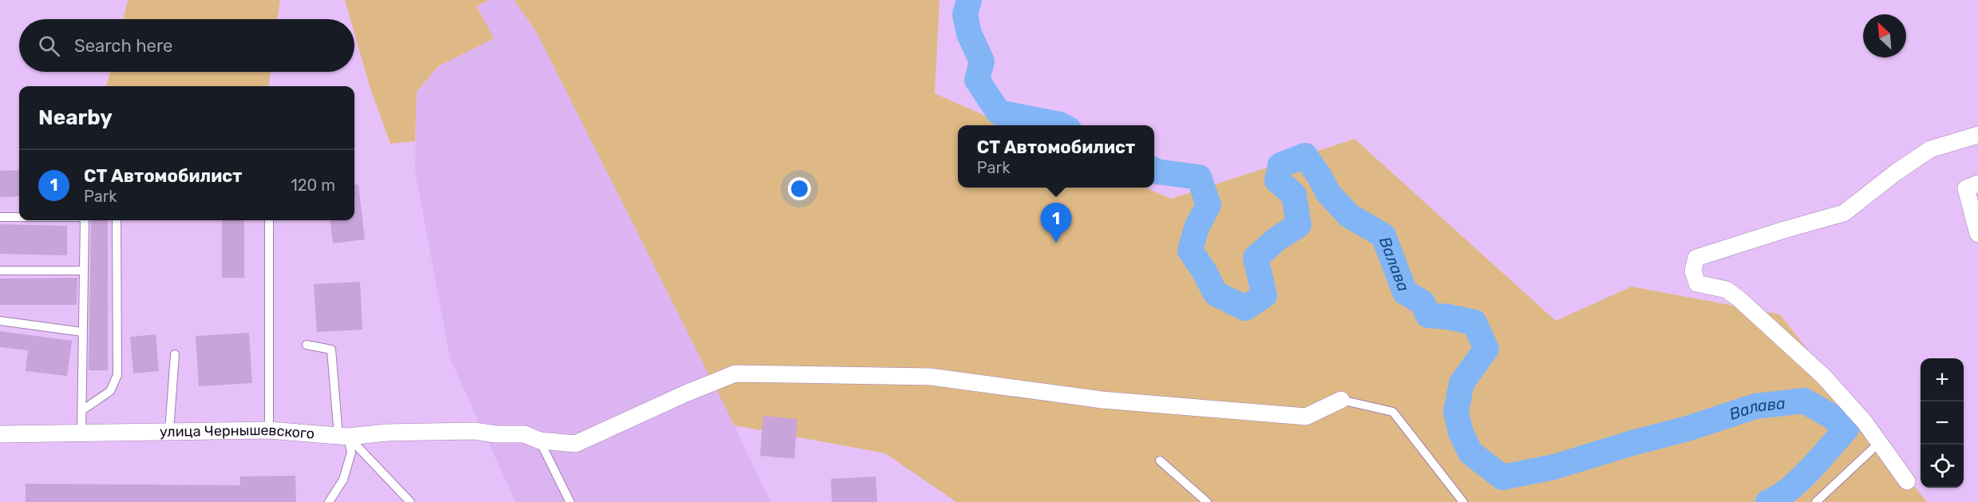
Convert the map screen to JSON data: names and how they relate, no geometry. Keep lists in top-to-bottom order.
{
  "streets": {
    "street": ["улица Чернышевского"]
  },
  "water": ["Валава"],
  "north": "top left",
  "page": {
    "search": "Search here",
    "heading": "Nearby",
    "popup": ["СТ Автомобилист", "Park"],
    "list": [
      {
        "mark": "1",
        "name": "СТ Автомобилист",
        "note": "Park",
        "value": "120 m"
      }
    ],
    "pins": "1",
    "map_buttons": ["+", "−"]
  }
}
